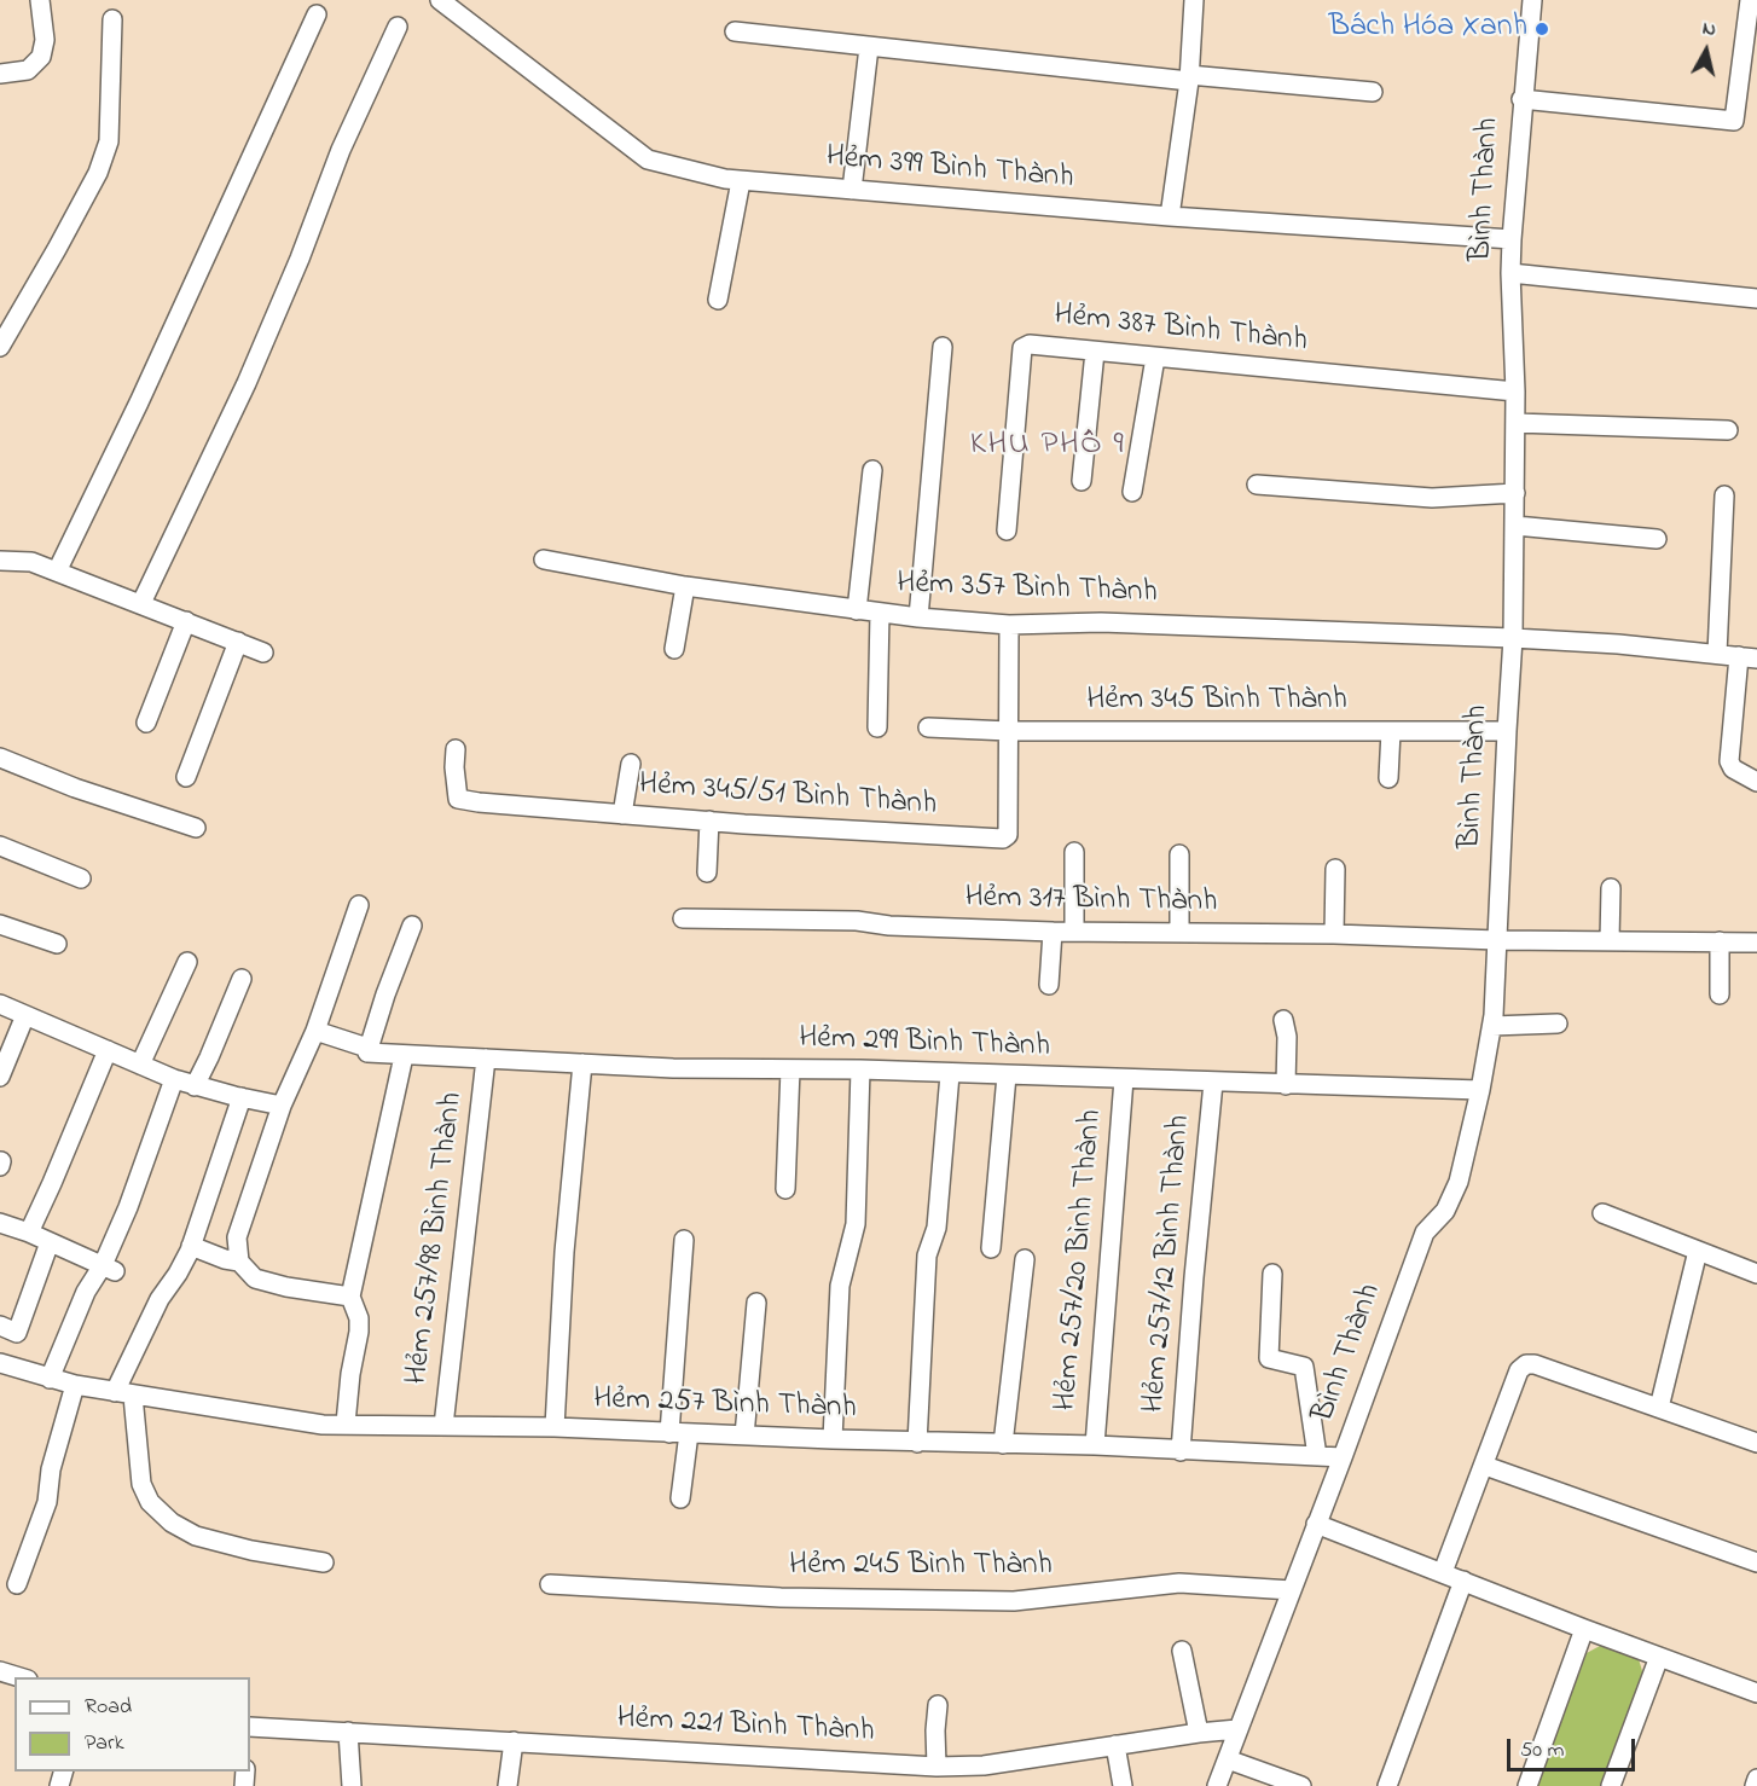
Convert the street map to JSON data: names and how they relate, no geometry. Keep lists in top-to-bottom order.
{
  "streets": {
    "street": [
      "Hẻm 399 Bình Thành",
      "Bình Thành",
      "Hẻm 387 Bình Thành",
      "Hẻm 357 Bình Thành",
      "Hẻm 345 Bình Thành",
      "Hẻm 345/51 Bình Thành",
      "Hẻm 317 Bình Thành",
      "Hẻm 299 Bình Thành",
      "Hẻm 257/98 Bình Thành",
      "Hẻm 257/20 Bình Thành",
      "Hẻm 257/12 Bình Thành",
      "Hẻm 257 Bình Thành",
      "Hẻm 245 Bình Thành",
      "Hẻm 221 Bình Thành"
    ]
  },
  "crossings": [
    ["Hẻm 399 Bình Thành", "Bình Thành"],
    ["Bình Thành", "Hẻm 387 Bình Thành"],
    ["Bình Thành", "Hẻm 357 Bình Thành"],
    ["Bình Thành", "Hẻm 345 Bình Thành"],
    ["Bình Thành", "Hẻm 317 Bình Thành"],
    ["Bình Thành", "Hẻm 299 Bình Thành"],
    ["Bình Thành", "Hẻm 257 Bình Thành"],
    ["Bình Thành", "Hẻm 245 Bình Thành"],
    ["Bình Thành", "Hẻm 221 Bình Thành"],
    ["Hẻm 345 Bình Thành", "Hẻm 345/51 Bình Thành"],
    ["Hẻm 299 Bình Thành", "Hẻm 257/98 Bình Thành"],
    ["Hẻm 299 Bình Thành", "Hẻm 257/20 Bình Thành"],
    ["Hẻm 299 Bình Thành", "Hẻm 257/12 Bình Thành"],
    ["Hẻm 257/98 Bình Thành", "Hẻm 257 Bình Thành"],
    ["Hẻm 257/20 Bình Thành", "Hẻm 257 Bình Thành"],
    ["Hẻm 257/12 Bình Thành", "Hẻm 257 Bình Thành"]
  ],
  "districts": ["KHU PHỐ 9"],
  "places": ["Bách Hóa Xanh"],
  "legend": ["Road", "Park"],
  "scale_bar": "50 m",
  "north": "top"
}
